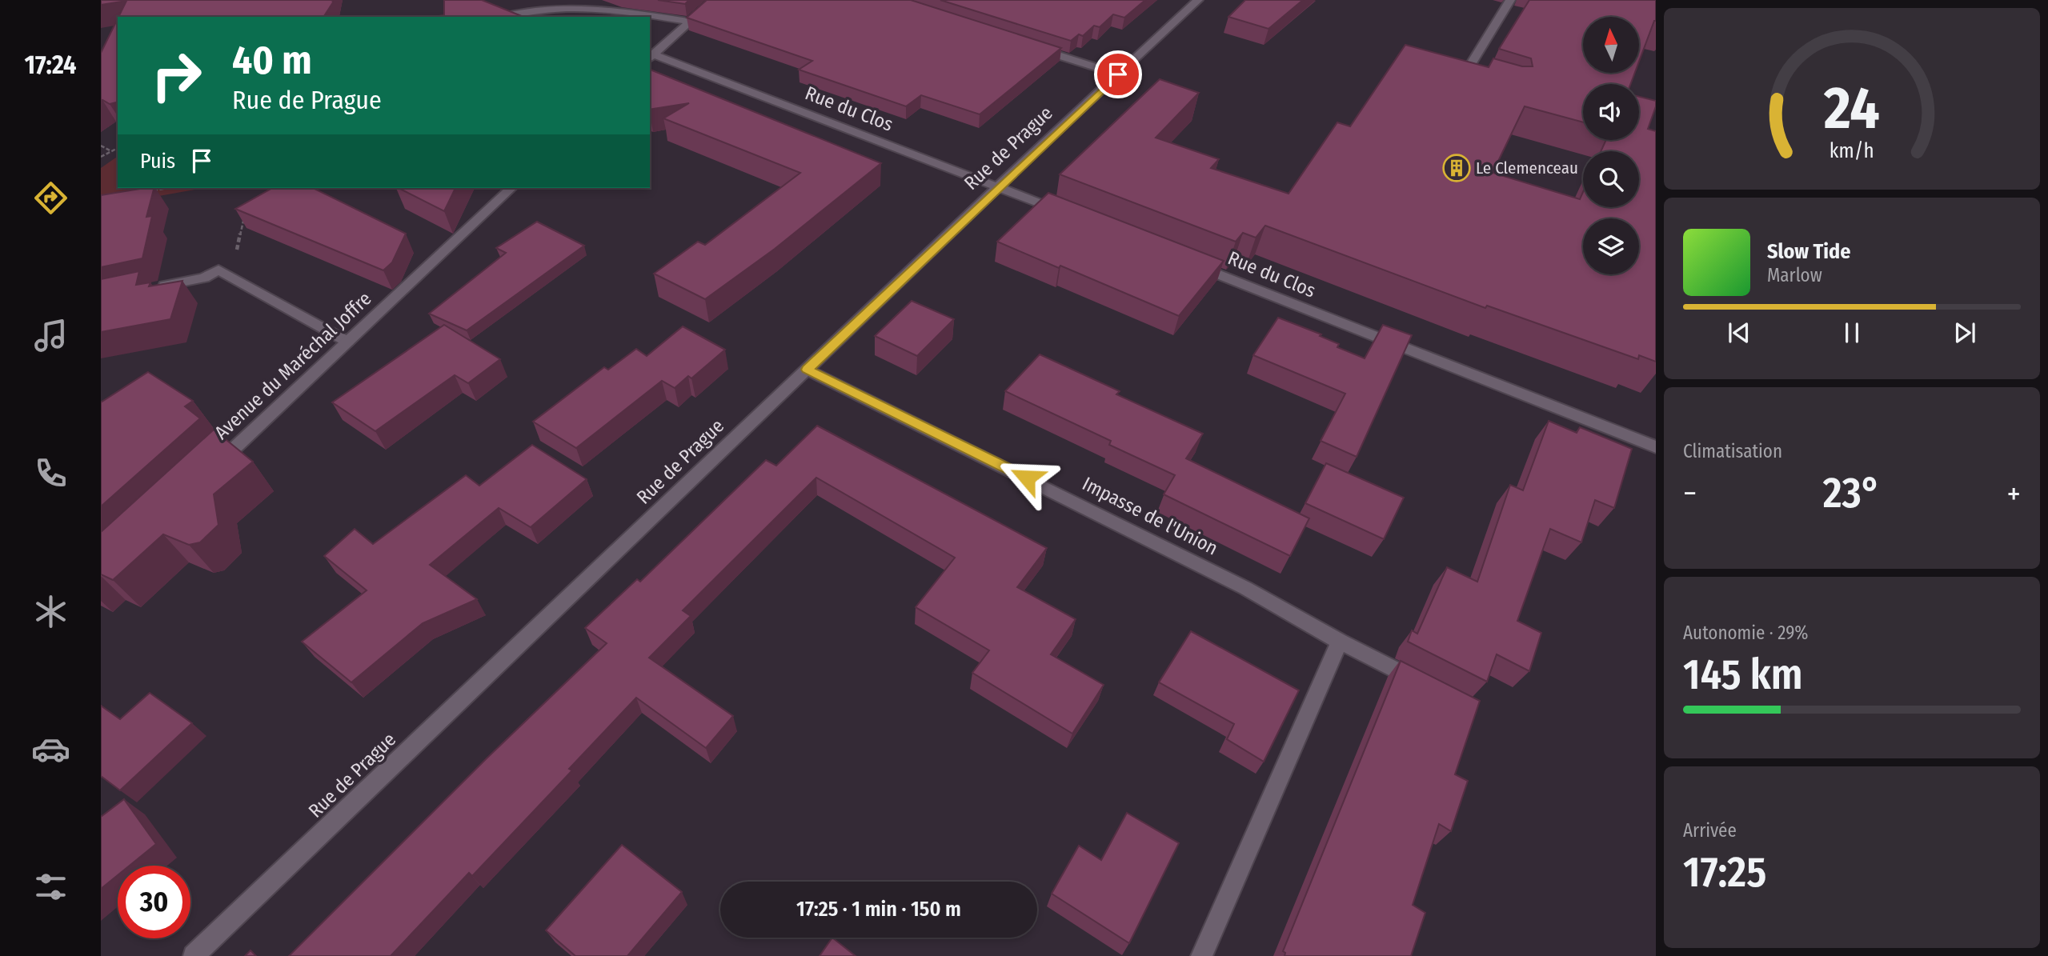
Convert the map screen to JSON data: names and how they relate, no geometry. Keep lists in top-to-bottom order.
{
  "streets": {
    "street": [
      "Rue du Clos",
      "Rue de Prague",
      "Avenue du Maréchal Joffre",
      "Impasse de l'Union"
    ]
  },
  "crossings": [
    ["Rue du Clos", "Rue de Prague"],
    ["Rue de Prague", "Impasse de l'Union"]
  ],
  "places": {
    "building": ["Le Clemenceau"]
  },
  "north": "top",
  "page": {
    "tabs": "17:24",
    "turn": ["40 m", "Rue de Prague"],
    "then": "Puis",
    "song": ["Slow Tide", "Marlow"],
    "tile": [
      "Climatisation",
      ["Autonomie · 29%", "145 km"],
      ["Arrivée", "17:25"]
    ],
    "heat": ["−", "23°", "+"],
    "limit": "30",
    "trip": "17:25 · 1 min · 150 m",
    "gauge": ["24", "km/h"]
  }
}
